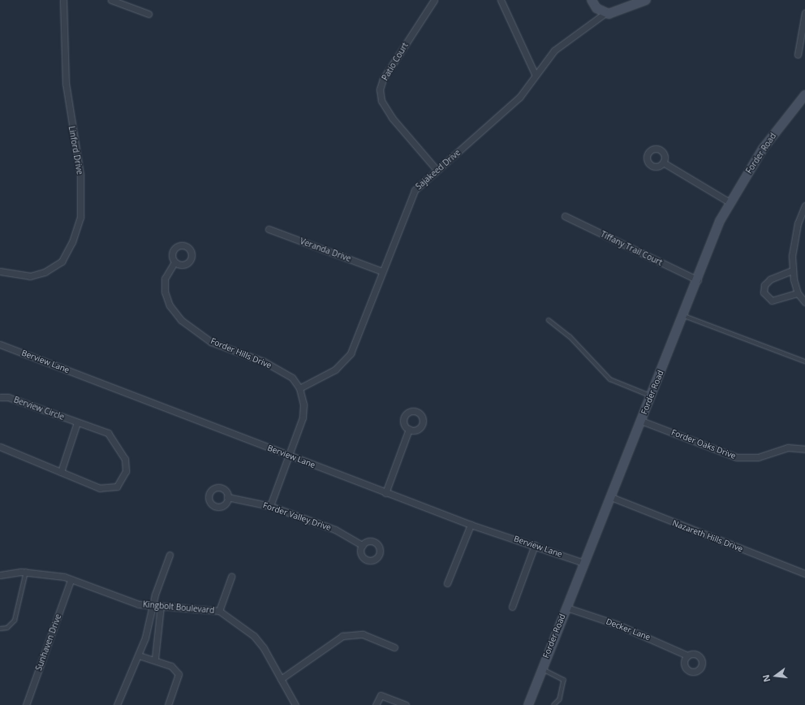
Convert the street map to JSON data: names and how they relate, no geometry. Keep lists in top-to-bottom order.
{
  "streets": {
    "main road": ["Forder Road"],
    "street": [
      "Patio Court",
      "Linford Drive",
      "Sajakeed Drive",
      "Tiffany Trail Court",
      "Veranda Drive",
      "Forder Hills Drive",
      "Berview Lane",
      "Berview Circle",
      "Forder Oaks Drive",
      "Forder Valley Drive",
      "Nazareth Hills Drive",
      "Kingbolt Boulevard",
      "Decker Lane",
      "Sunhaven Drive"
    ]
  },
  "crossings": [
    ["Patio Court", "Sajakeed Drive"],
    ["Forder Road", "Tiffany Trail Court"],
    ["Forder Road", "Berview Lane"],
    ["Forder Road", "Forder Oaks Drive"],
    ["Forder Road", "Nazareth Hills Drive"],
    ["Forder Road", "Decker Lane"],
    ["Sajakeed Drive", "Veranda Drive"],
    ["Sajakeed Drive", "Forder Hills Drive"],
    ["Kingbolt Boulevard", "Sunhaven Drive"]
  ],
  "north": "left"
}
